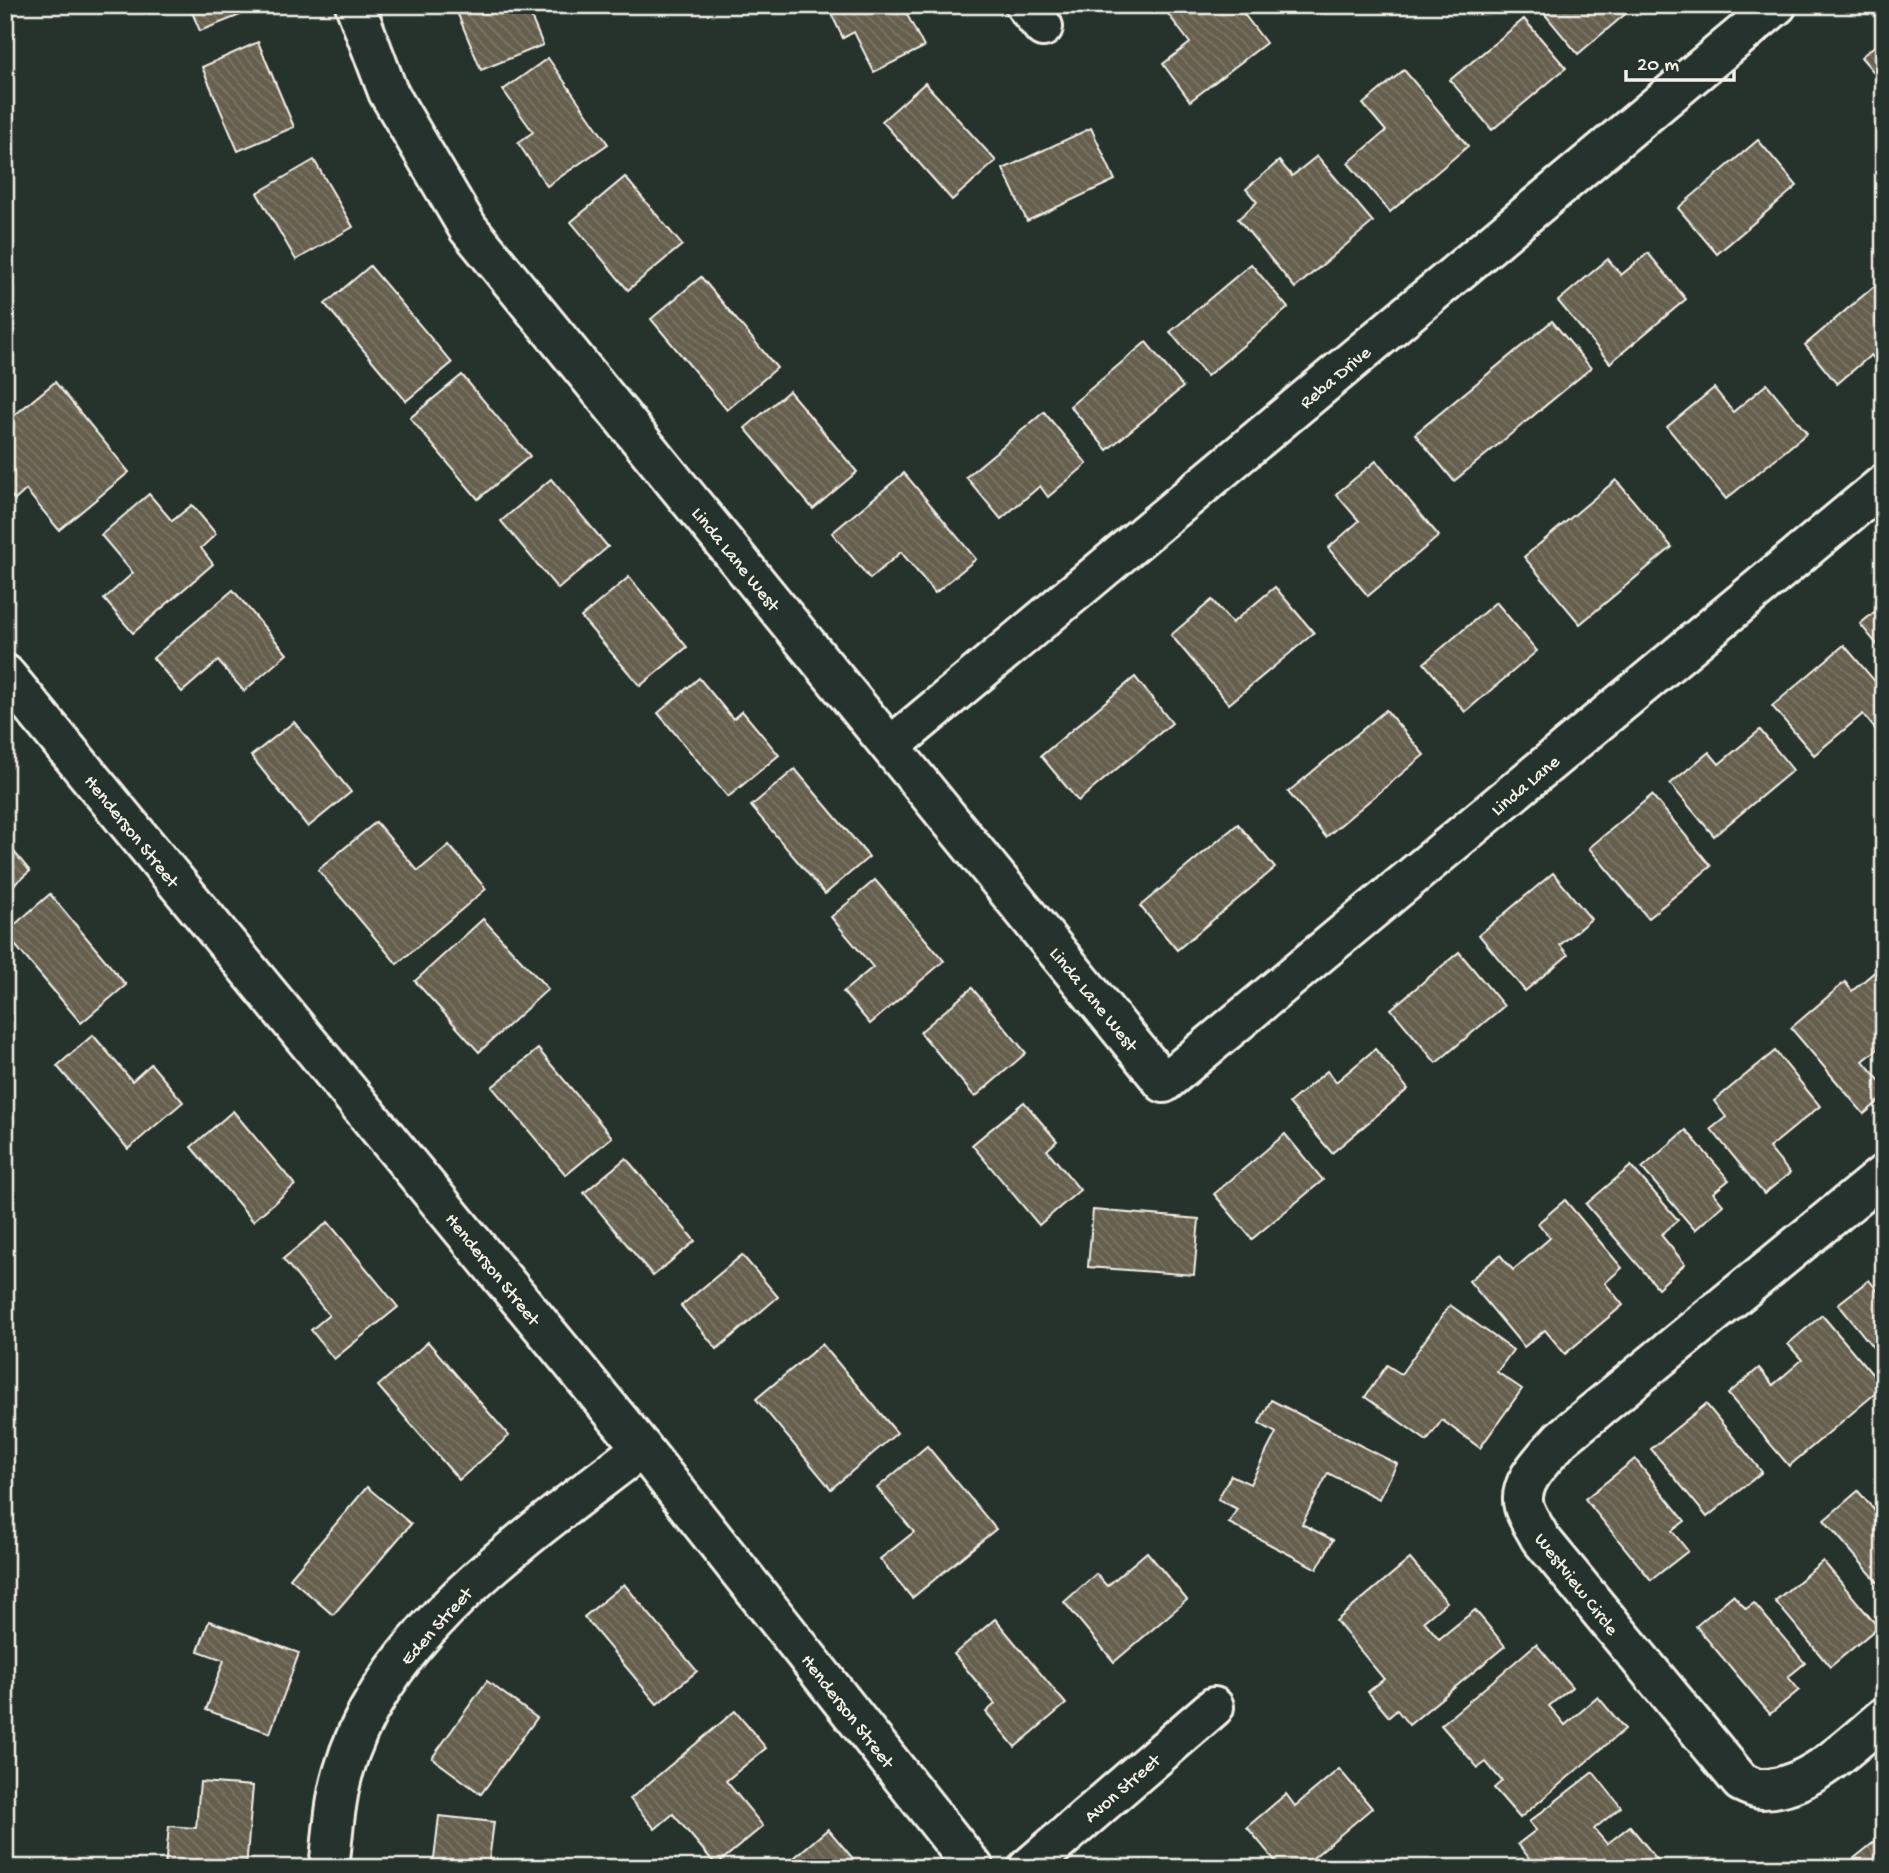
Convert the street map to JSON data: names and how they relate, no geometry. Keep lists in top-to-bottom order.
{
  "streets": {
    "street": [
      "Reba Drive",
      "Linda Lane West",
      "Linda Lane",
      "Henderson Street",
      "Westview Circle",
      "Eden Street",
      "Avon Street"
    ]
  },
  "crossings": [
    ["Reba Drive", "Linda Lane West"],
    ["Linda Lane West", "Linda Lane"],
    ["Henderson Street", "Eden Street"]
  ],
  "scale_bar": "20 m"
}
